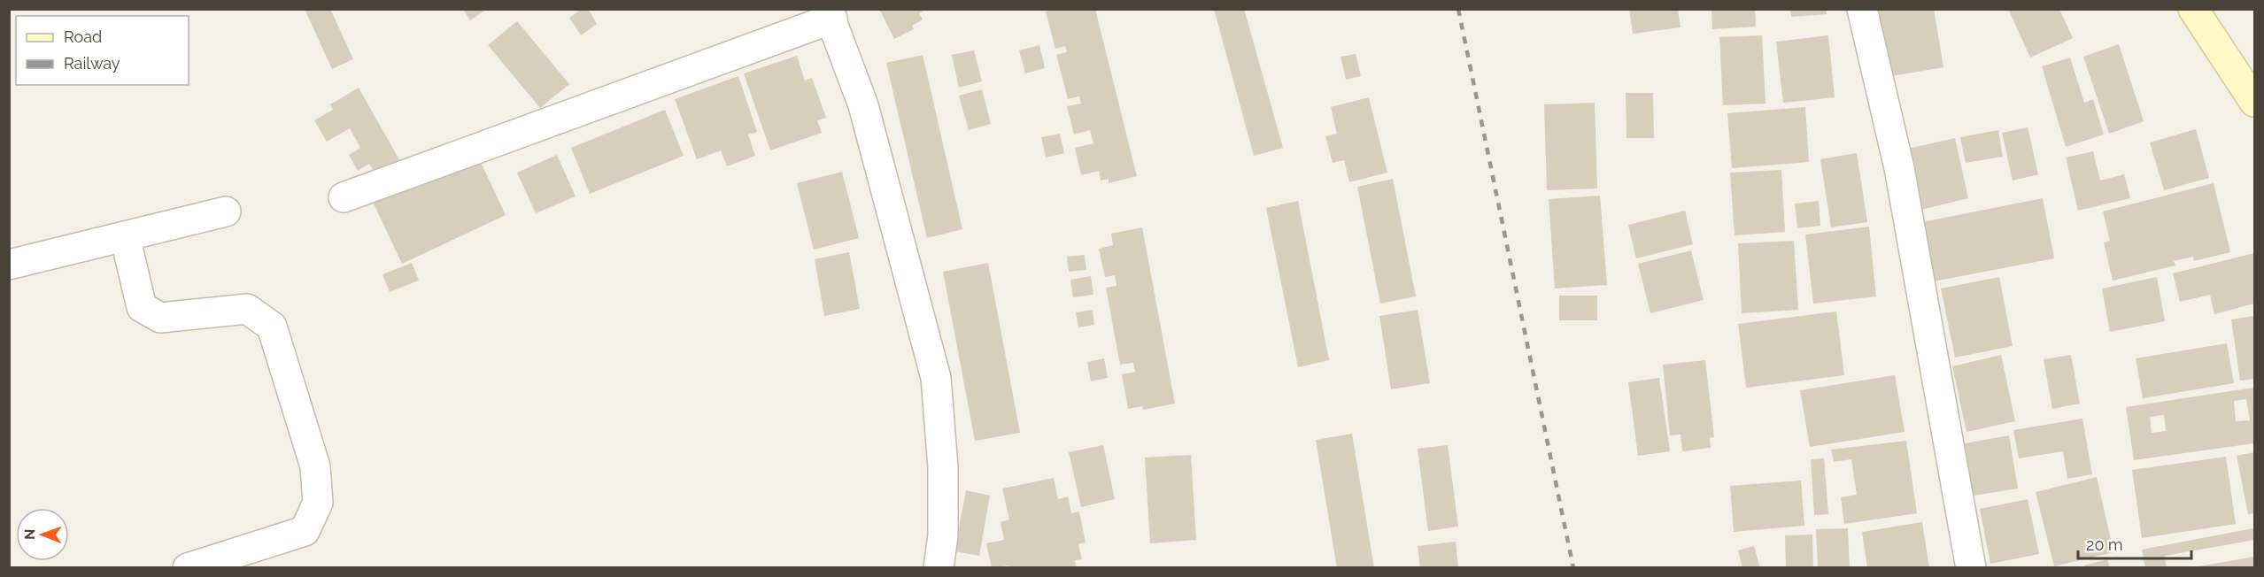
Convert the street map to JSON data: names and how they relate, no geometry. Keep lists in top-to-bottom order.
{
  "legend": ["Road", "Railway"],
  "scale_bar": "20 m",
  "north": "left"
}
